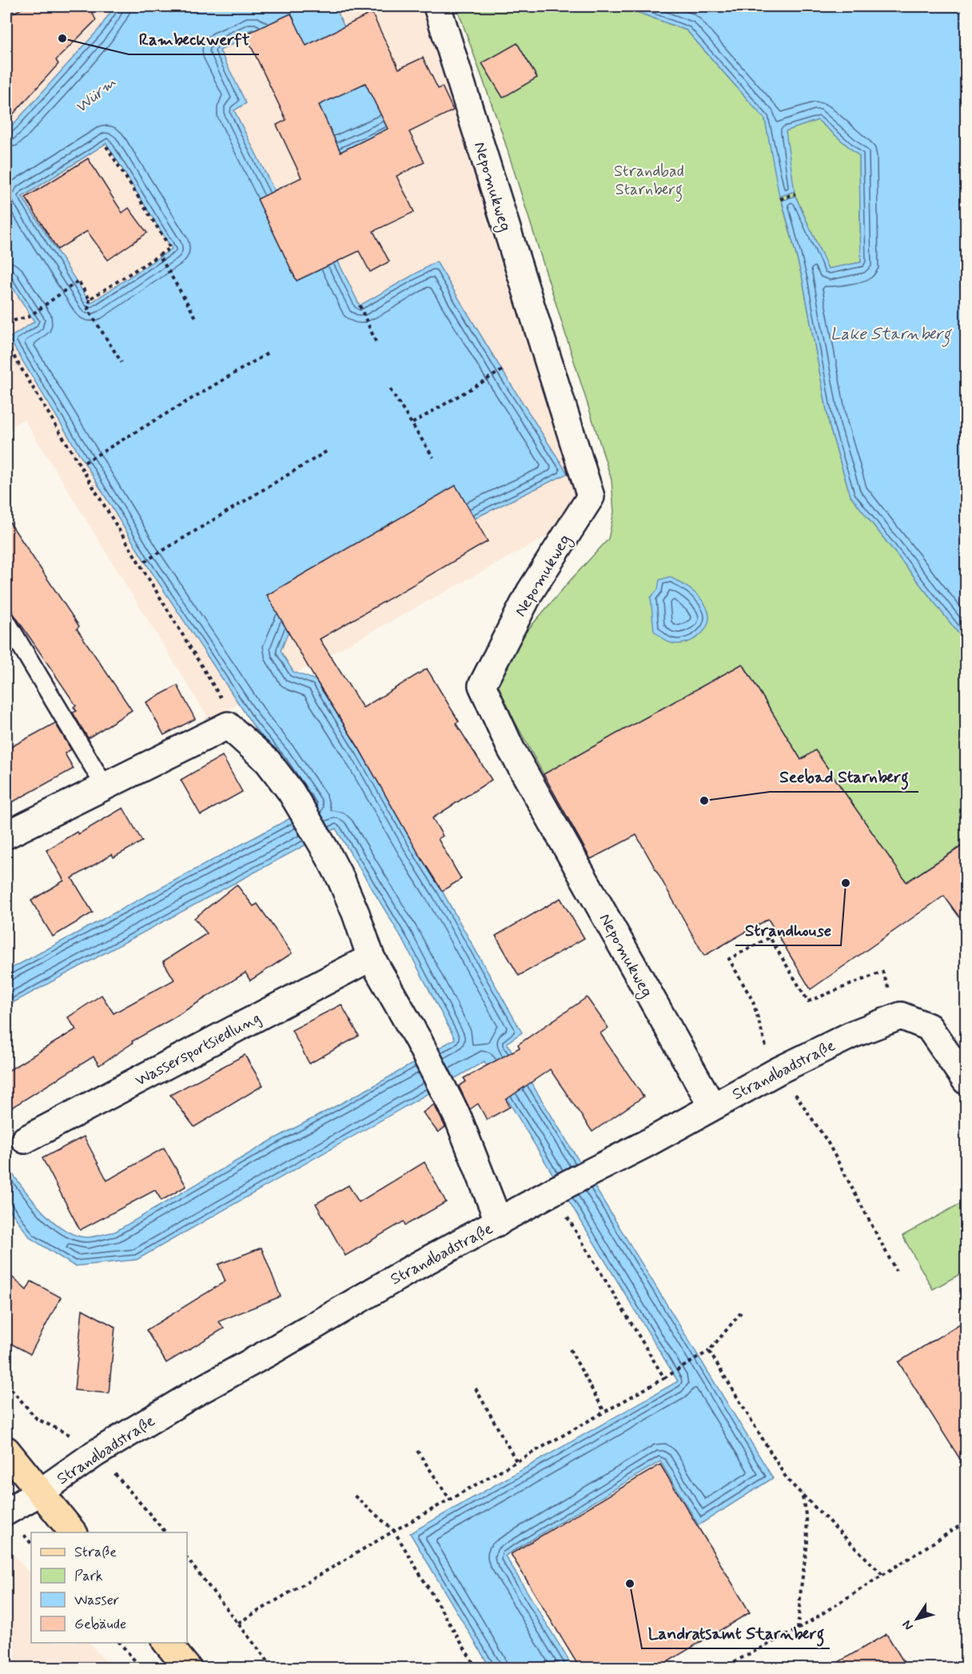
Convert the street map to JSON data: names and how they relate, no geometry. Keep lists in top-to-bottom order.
{
  "streets": {
    "street": ["Nepomukweg", "Wassersportsiedlung", "Strandbadstraße"]
  },
  "crossings": [
    ["Nepomukweg", "Strandbadstraße"]
  ],
  "water": ["Würm", "Lake Starnberg"],
  "parks": ["Strandbad Starnberg"],
  "places": [
    "Rambeckwerft",
    "Seebad Starnberg",
    "Strandhouse",
    "Landratsamt Starnberg"
  ],
  "legend": [
    "Straße",
    "Park",
    "Wasser",
    "Gebäude"
  ],
  "north": "bottom left"
}
